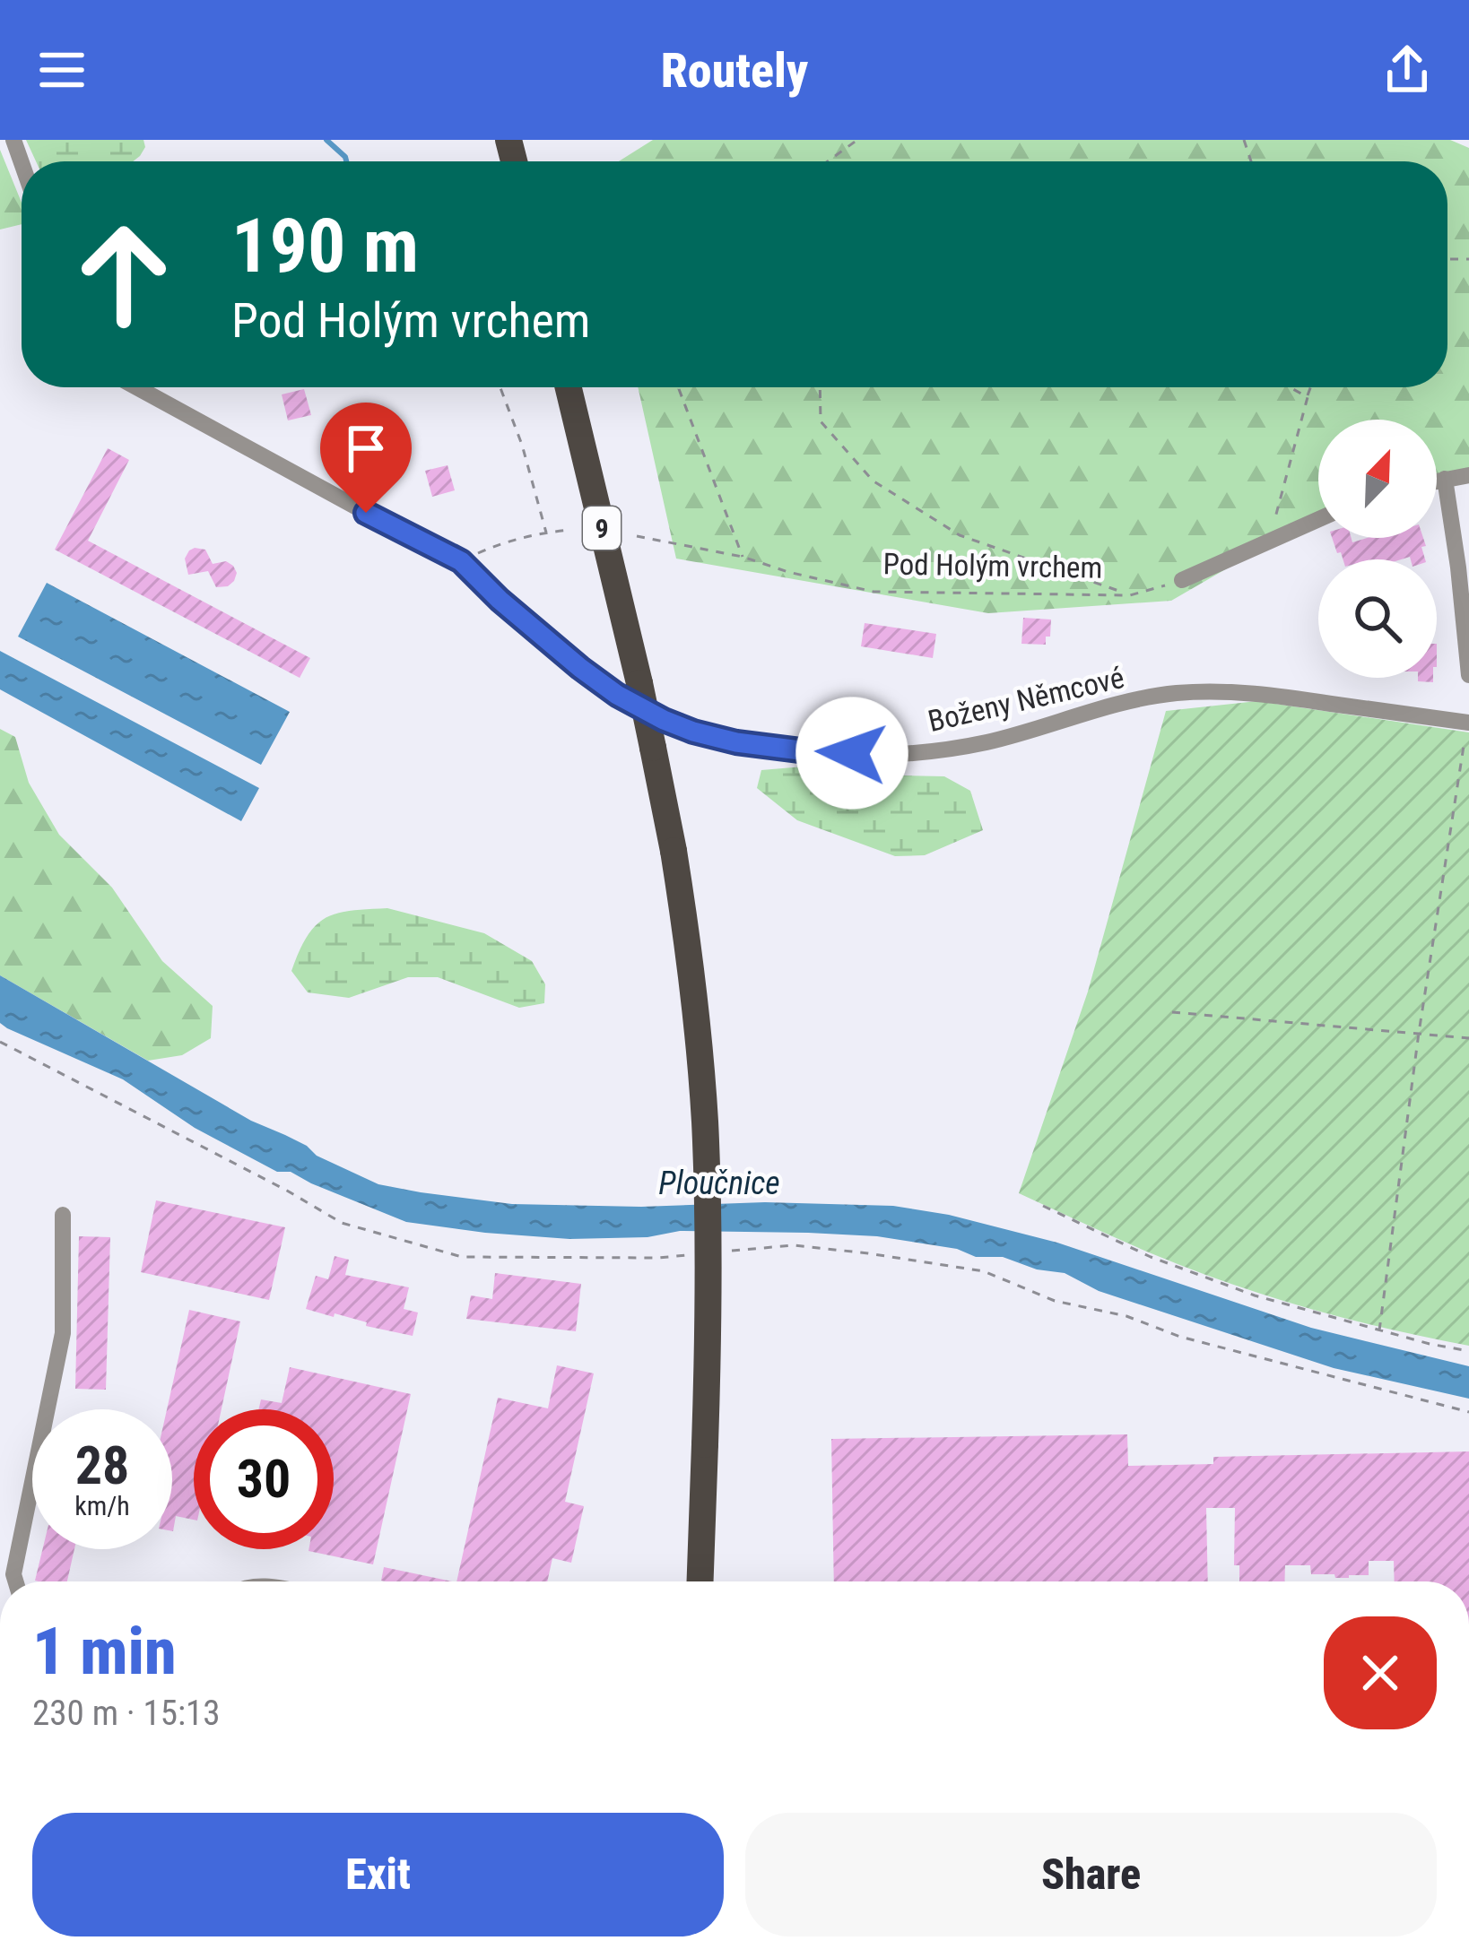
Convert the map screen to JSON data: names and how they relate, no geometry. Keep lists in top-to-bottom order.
{
  "streets": {
    "main road": ["9"],
    "street": ["Boženy Němcové"],
    "path": ["Pod Holým vrchem"]
  },
  "water": ["Ploučnice"],
  "north": "top right",
  "page": {
    "header": "Routely",
    "turn": ["190 m", "Pod Holým vrchem"],
    "speed": "28 km/h",
    "limit": "30",
    "heading": ["1 min", "230 m · 15:13"],
    "buttons": ["Exit", "Share"]
  }
}
